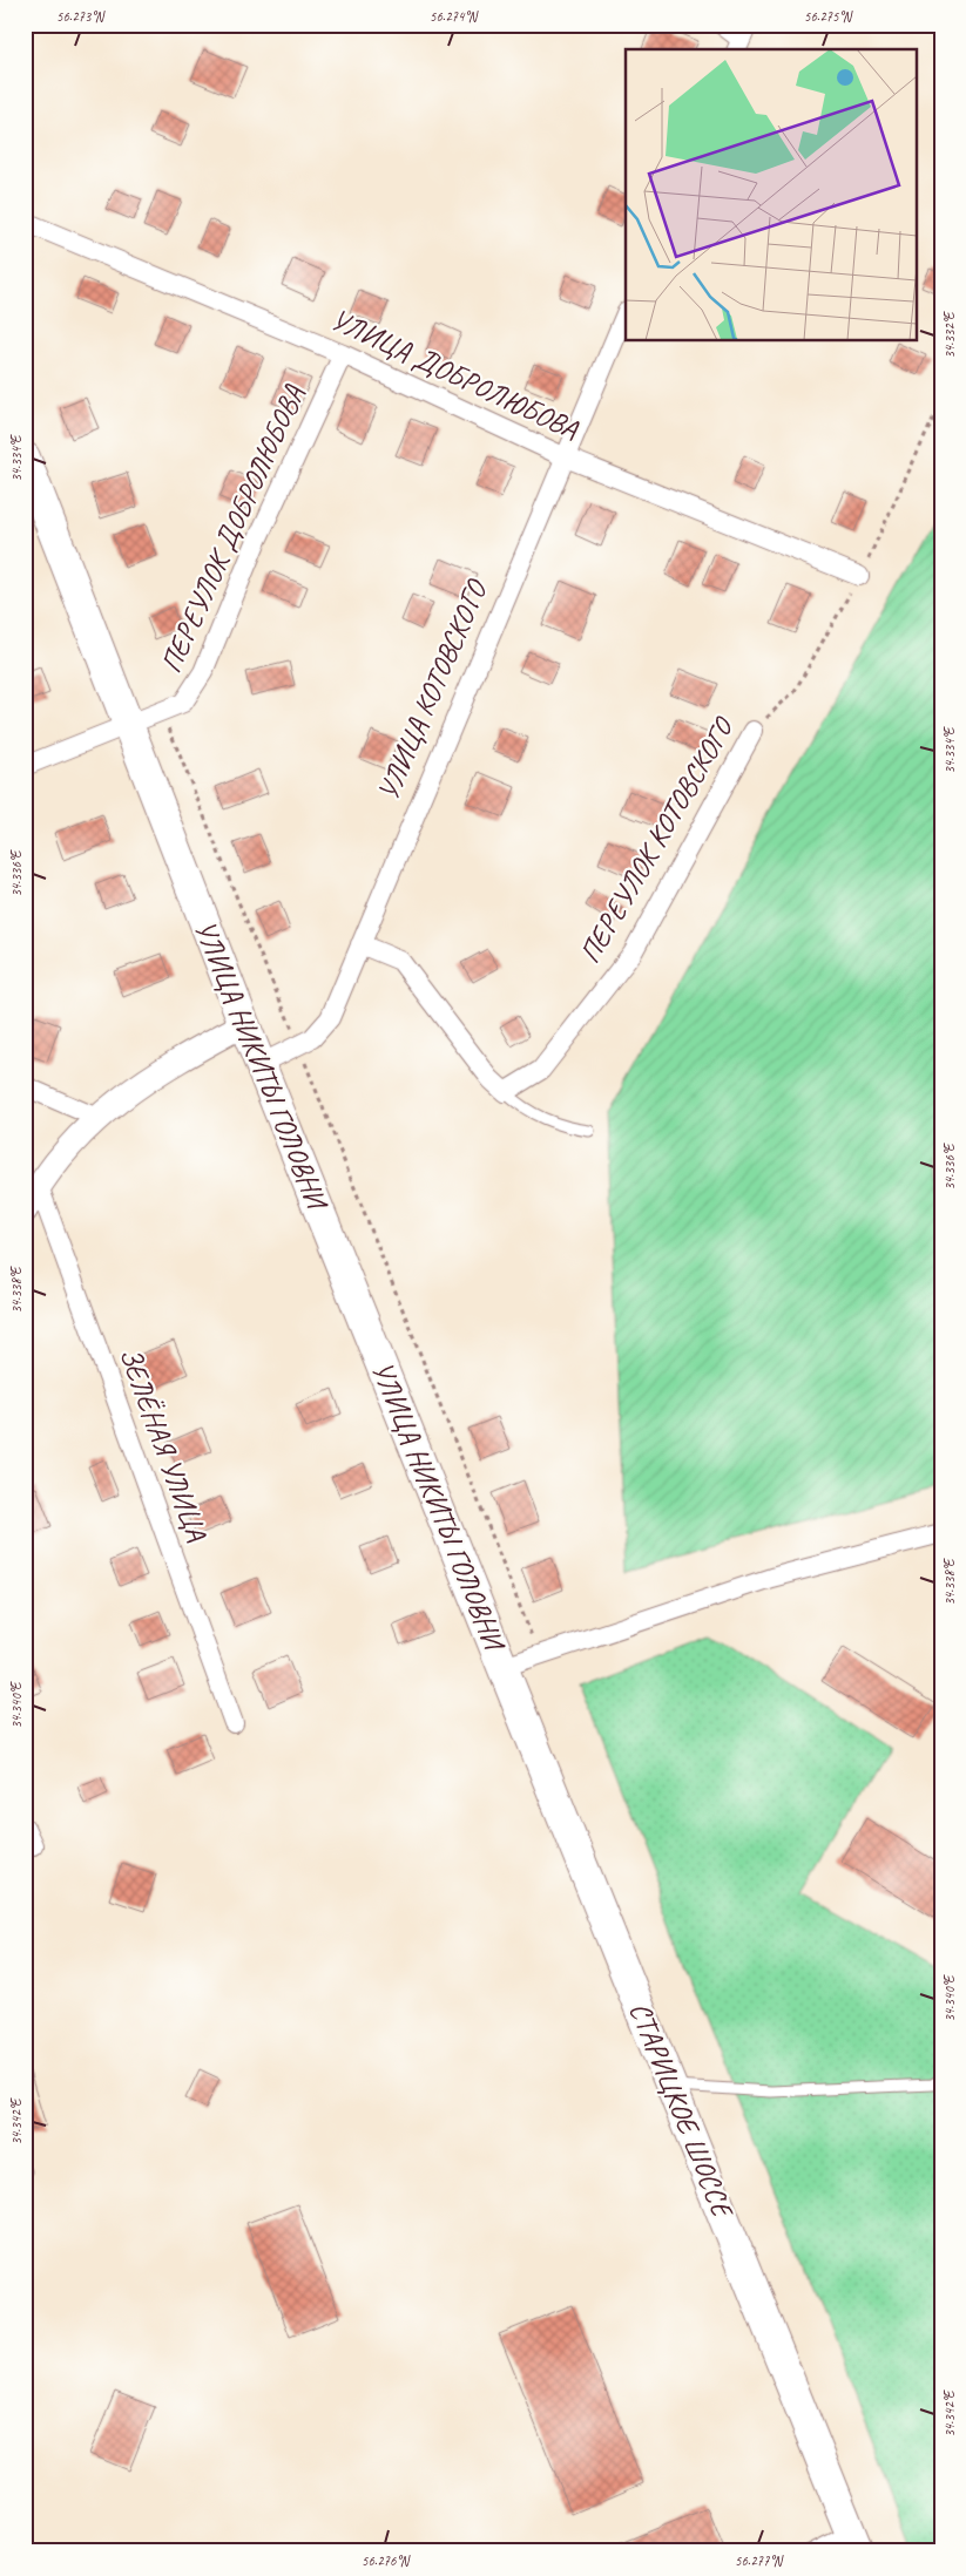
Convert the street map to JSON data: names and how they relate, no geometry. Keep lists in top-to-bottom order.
{
  "streets": {
    "main road": ["УЛИЦА НИКИТЫ ГОЛОВНИ", "СТАРИЦКОЕ ШОССЕ"],
    "street": [
      "УЛИЦА ДОБРОЛЮБОВА",
      "ПЕРЕУЛОК ДОБРОЛЮБОВА",
      "УЛИЦА КОТОВСКОГО",
      "ПЕРЕУЛОК КОТОВСКОГО",
      "ЗЕЛЁНАЯ УЛИЦА"
    ]
  },
  "crossings": [
    ["УЛИЦА ДОБРОЛЮБОВА", "ПЕРЕУЛОК ДОБРОЛЮБОВА"],
    ["УЛИЦА ДОБРОЛЮБОВА", "УЛИЦА КОТОВСКОГО"],
    ["УЛИЦА ДОБРОЛЮБОВА", "ПЕРЕУЛОК КОТОВСКОГО"],
    ["ПЕРЕУЛОК ДОБРОЛЮБОВА", "УЛИЦА НИКИТЫ ГОЛОВНИ"],
    ["УЛИЦА КОТОВСКОГО", "УЛИЦА НИКИТЫ ГОЛОВНИ"],
    ["УЛИЦА НИКИТЫ ГОЛОВНИ", "СТАРИЦКОЕ ШОССЕ"]
  ],
  "coordinates": [
    "56.273°N",
    "56.274°N",
    "56.275°N",
    "34.332°E",
    "34.334°E",
    "34.336°E",
    "34.338°E",
    "34.340°E",
    "34.342°E",
    "56.276°N",
    "56.277°N"
  ]
}
